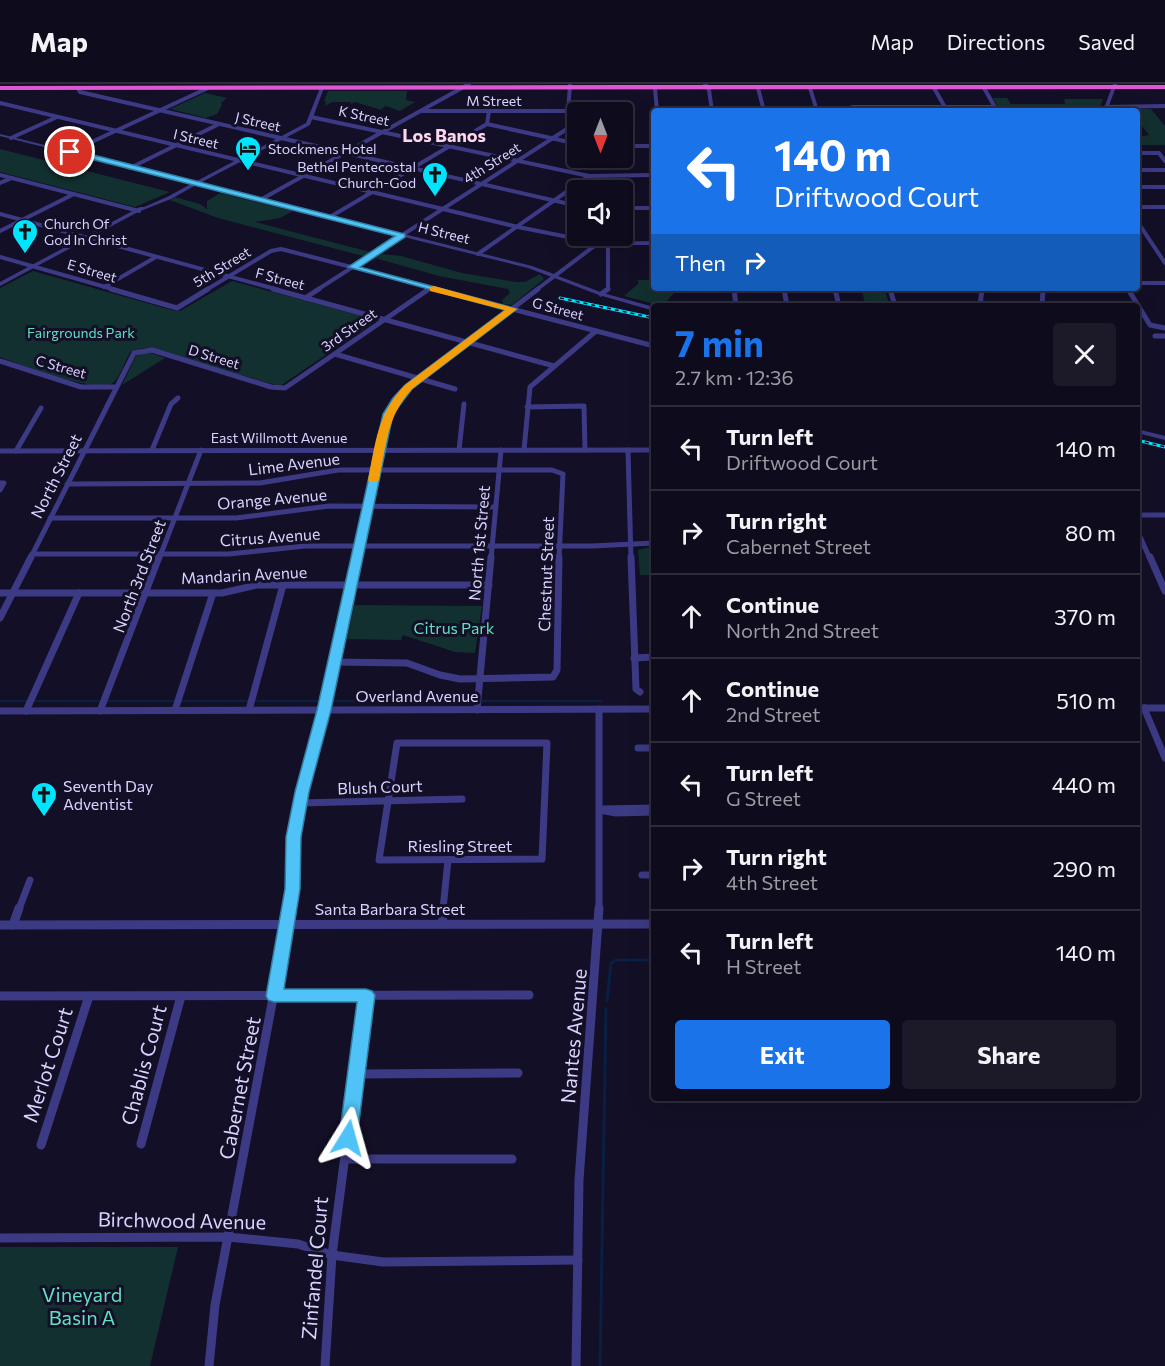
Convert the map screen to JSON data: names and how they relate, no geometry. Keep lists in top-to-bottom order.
{
  "streets": {
    "street": [
      "M Street",
      "K Street",
      "J Street",
      "I Street",
      "4th Street",
      "H Street",
      "5th Street",
      "E Street",
      "F Street",
      "G Street",
      "3rd Street",
      "D Street",
      "C Street",
      "East Willmott Avenue",
      "Lime Avenue",
      "North Street",
      "Orange Avenue",
      "Citrus Avenue",
      "North 1st Street",
      "Chestnut Street",
      "Mandarin Avenue",
      "North 3rd Street",
      "Overland Avenue",
      "Blush Court",
      "Riesling Street",
      "Santa Barbara Street",
      "Nantes Avenue",
      "Merlot Court",
      "Chablis Court",
      "Cabernet Street",
      "Birchwood Avenue",
      "Zinfandel Court"
    ]
  },
  "crossings": [
    ["K Street", "4th Street"],
    ["J Street", "4th Street"],
    ["I Street", "4th Street"],
    ["4th Street", "H Street"],
    ["4th Street", "F Street"],
    ["4th Street", "G Street"],
    ["H Street", "Cabernet Street"],
    ["5th Street", "E Street"],
    ["5th Street", "F Street"],
    ["5th Street", "G Street"],
    ["F Street", "3rd Street"],
    ["F Street", "Cabernet Street"],
    ["G Street", "3rd Street"],
    ["G Street", "Cabernet Street"],
    ["3rd Street", "D Street"],
    ["D Street", "North Street"],
    ["C Street", "North Street"],
    ["East Willmott Avenue", "North Street"],
    ["East Willmott Avenue", "North 1st Street"],
    ["East Willmott Avenue", "North 3rd Street"],
    ["East Willmott Avenue", "Cabernet Street"],
    ["Lime Avenue", "North Street"],
    ["Lime Avenue", "North 1st Street"],
    ["Lime Avenue", "Chestnut Street"],
    ["Lime Avenue", "North 3rd Street"],
    ["Lime Avenue", "Cabernet Street"],
    ["North Street", "Orange Avenue"],
    ["North Street", "Citrus Avenue"],
    ["North Street", "Mandarin Avenue"],
    ["Orange Avenue", "North 1st Street"],
    ["Orange Avenue", "North 3rd Street"],
    ["Orange Avenue", "Cabernet Street"],
    ["Citrus Avenue", "North 1st Street"],
    ["Citrus Avenue", "Chestnut Street"],
    ["Citrus Avenue", "North 3rd Street"],
    ["Citrus Avenue", "Cabernet Street"],
    ["North 1st Street", "Chestnut Street"],
    ["North 1st Street", "Mandarin Avenue"],
    ["North 1st Street", "Overland Avenue"],
    ["Mandarin Avenue", "North 3rd Street"],
    ["Mandarin Avenue", "Cabernet Street"],
    ["North 3rd Street", "Overland Avenue"],
    ["Overland Avenue", "Nantes Avenue"],
    ["Overland Avenue", "Cabernet Street"],
    ["Blush Court", "Riesling Street"],
    ["Blush Court", "Cabernet Street"],
    ["Santa Barbara Street", "Nantes Avenue"],
    ["Santa Barbara Street", "Cabernet Street"],
    ["Nantes Avenue", "Birchwood Avenue"],
    ["Cabernet Street", "Birchwood Avenue"],
    ["Birchwood Avenue", "Zinfandel Court"]
  ],
  "districts": ["Los Banos"],
  "parks": ["Fairgrounds Park", "Citrus Park", "Vineyard Basin A"],
  "places": {
    "hotel": ["Stockmens Hotel"],
    "church": ["Bethel Pentecostal Church-God", "Church Of God In Christ", "Seventh Day Adventist"]
  },
  "north": "bottom",
  "page": {
    "header": "Map",
    "nav": ["Map", "Directions", "Saved"],
    "turn": ["140 m", "Driftwood Court"],
    "then": "Then",
    "heading": ["7 min", "2.7 km · 12:36"],
    "list": [
      {
        "name": "Turn left",
        "note": "Driftwood Court",
        "value": "140 m"
      },
      {
        "name": "Turn right",
        "note": "Cabernet Street",
        "value": "80 m"
      },
      {
        "name": "Continue",
        "note": "North 2nd Street",
        "value": "370 m"
      },
      {
        "name": "Continue",
        "note": "2nd Street",
        "value": "510 m"
      },
      {
        "name": "Turn left",
        "note": "G Street",
        "value": "440 m"
      },
      {
        "name": "Turn right",
        "note": "4th Street",
        "value": "290 m"
      },
      {
        "name": "Turn left",
        "note": "H Street",
        "value": "140 m"
      }
    ],
    "buttons": ["Exit", "Share"]
  }
}
